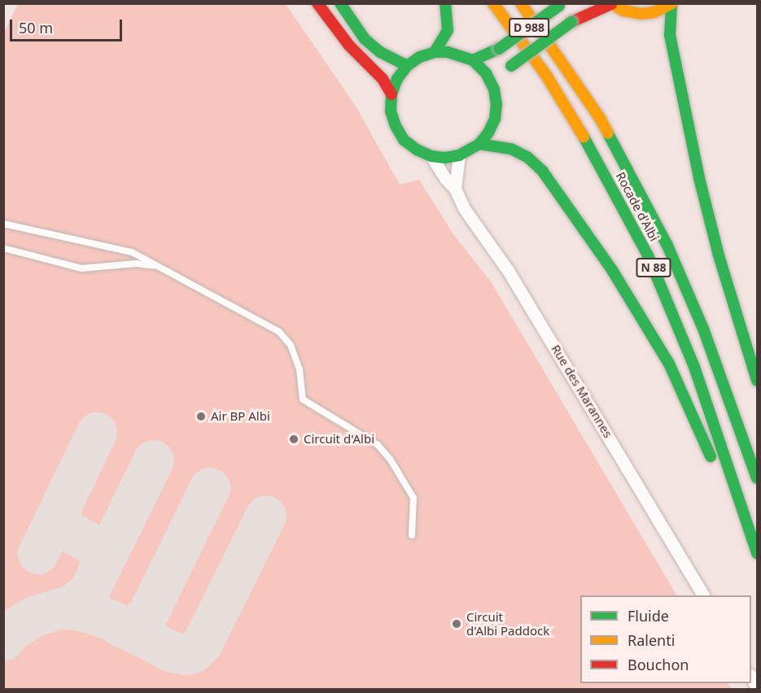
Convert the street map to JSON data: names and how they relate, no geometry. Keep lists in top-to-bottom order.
{
  "streets": {
    "main road": ["D 988", "Rocade d'Albi", "N 88"],
    "street": ["Rue des Marannes"]
  },
  "crossings": [
    ["D 988", "Rue des Marannes"]
  ],
  "places": ["Air BP Albi", "Circuit d'Albi", "Circuit d'Albi Paddock"],
  "legend": ["Fluide", "Ralenti", "Bouchon"],
  "scale_bar": "50 m"
}
